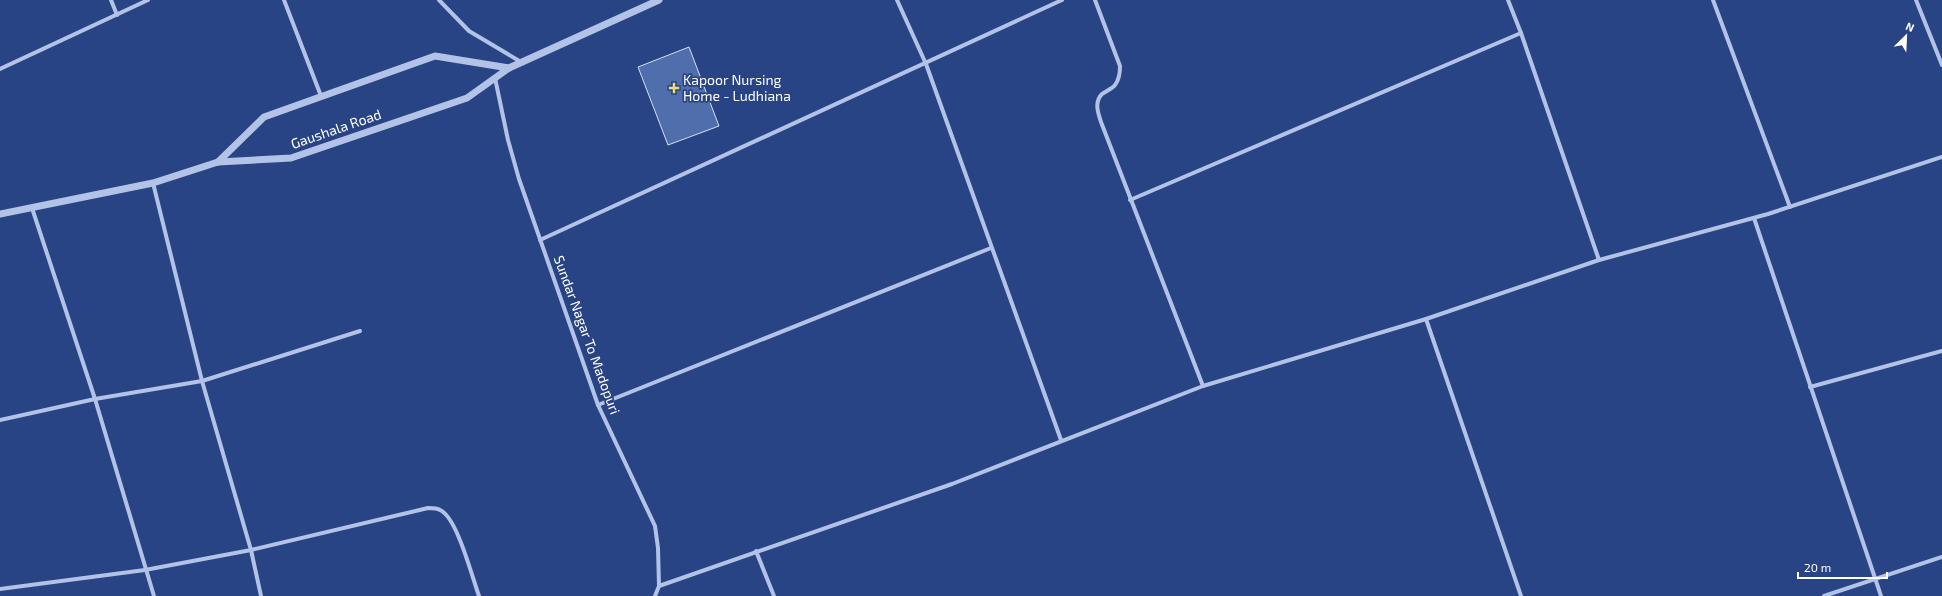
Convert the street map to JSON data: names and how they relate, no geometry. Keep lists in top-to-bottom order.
{
  "streets": {
    "street": ["Gaushala Road", "Sundar Nagar To Madopuri"]
  },
  "crossings": [
    ["Gaushala Road", "Sundar Nagar To Madopuri"]
  ],
  "places": {
    "health": ["Kapoor Nursing Home - Ludhiana"]
  },
  "scale_bar": "20 m",
  "north": "top right"
}
